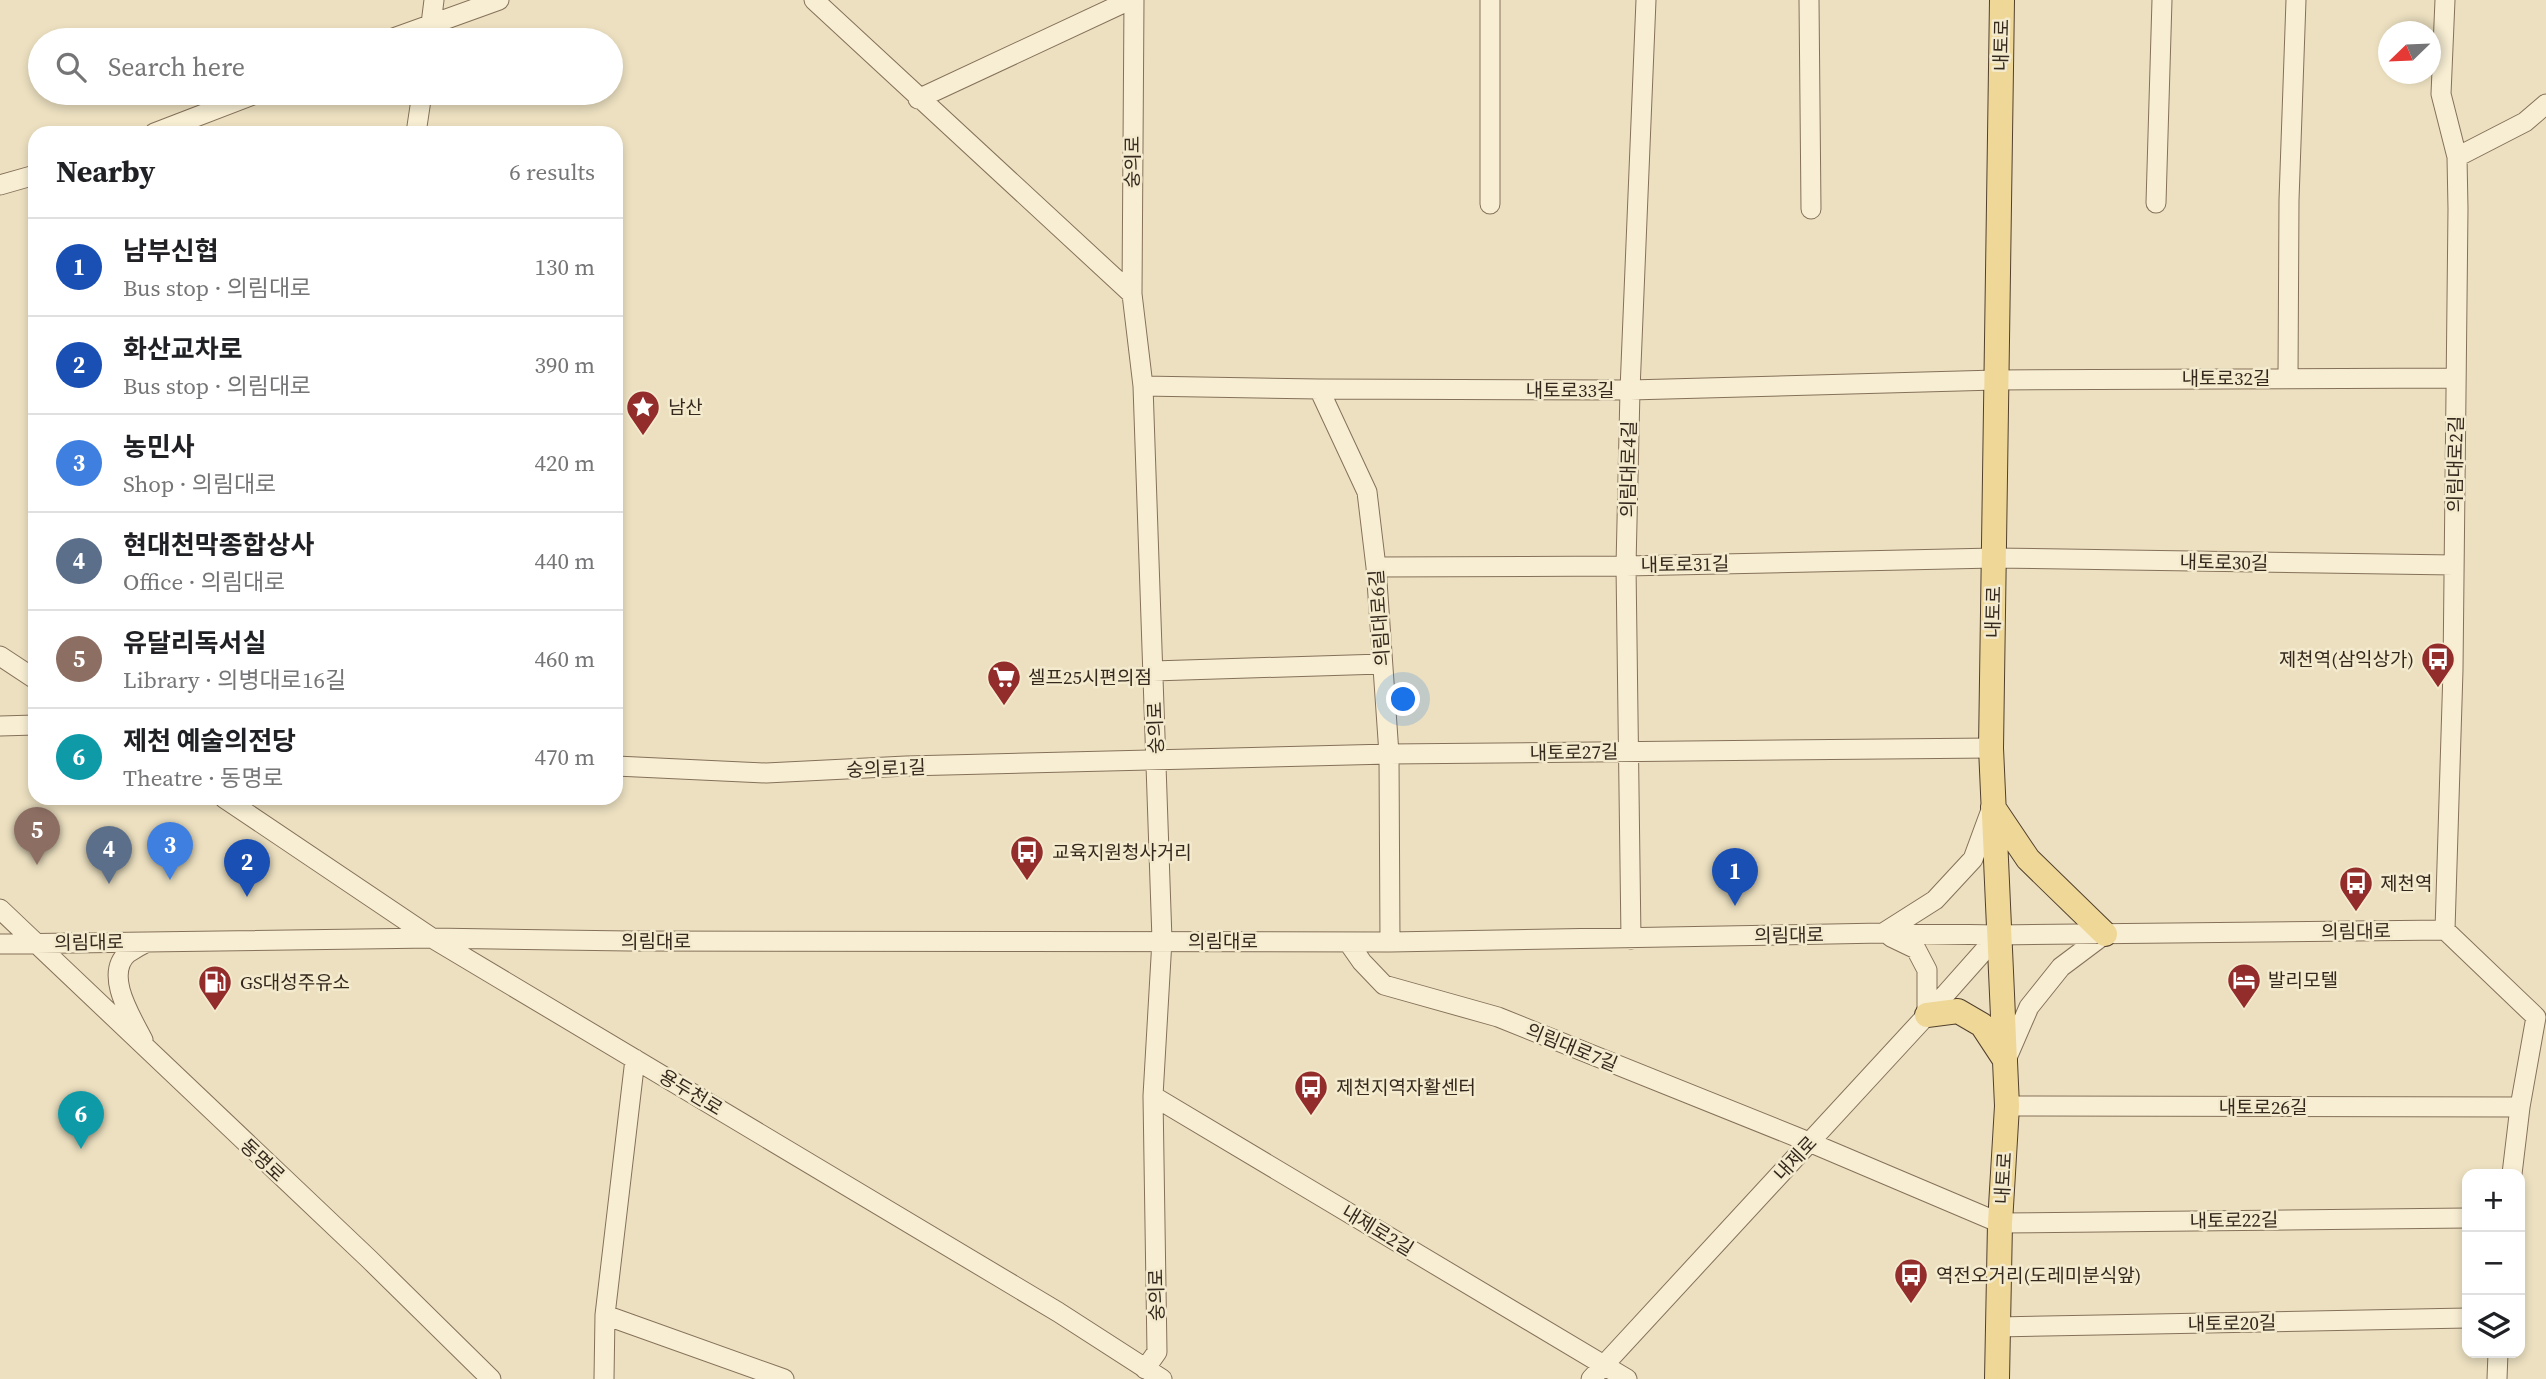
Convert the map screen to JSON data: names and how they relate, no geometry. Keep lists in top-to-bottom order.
{
  "streets": {
    "main road": ["내토로"],
    "street": [
      "숭의로",
      "내토로32길",
      "내토로33길",
      "의림대로2길",
      "의림대로4길",
      "내토로30길",
      "내토로31길",
      "의림대로6길",
      "내토로27길",
      "숭의로1길",
      "의림대로",
      "의림대로7길",
      "용두천로",
      "내토로26길",
      "내제로",
      "동명로",
      "내토로22길",
      "내제로2길",
      "내토로20길"
    ]
  },
  "crossings": [
    ["내토로", "내토로32길"],
    ["내토로", "내토로33길"],
    ["내토로", "내토로30길"],
    ["내토로", "내토로31길"],
    ["내토로", "내토로27길"],
    ["내토로", "의림대로"],
    ["내토로", "의림대로7길"],
    ["내토로", "내토로26길"],
    ["내토로", "내제로"],
    ["내토로", "내토로22길"],
    ["내토로", "내토로20길"],
    ["숭의로", "내토로33길"],
    ["숭의로", "내토로27길"],
    ["숭의로", "숭의로1길"],
    ["숭의로", "의림대로"],
    ["숭의로", "용두천로"],
    ["숭의로", "내제로2길"],
    ["내토로32길", "내토로33길"],
    ["내토로32길", "의림대로2길"],
    ["내토로33길", "의림대로4길"],
    ["내토로33길", "의림대로6길"],
    ["의림대로2길", "내토로30길"],
    ["의림대로2길", "의림대로"],
    ["의림대로4길", "내토로31길"],
    ["의림대로4길", "내토로27길"],
    ["의림대로4길", "의림대로"],
    ["내토로30길", "내토로31길"],
    ["내토로31길", "의림대로6길"],
    ["의림대로6길", "내토로27길"],
    ["의림대로6길", "의림대로"],
    ["내토로27길", "숭의로1길"],
    ["의림대로", "의림대로7길"],
    ["의림대로", "용두천로"],
    ["의림대로", "내제로"],
    ["의림대로", "동명로"],
    ["의림대로7길", "내제로"],
    ["내제로", "내제로2길"]
  ],
  "places": {
    "place": ["남산"],
    "bus stop": [
      "제천역(삼익상가)",
      "교육지원청사거리",
      "제천역",
      "제천지역자활센터",
      "역전오거리(도레미분식앞)"
    ],
    "supermarket": ["셀프25시편의점"],
    "hotel": ["발리모텔"],
    "fuel station": ["GS대성주유소"]
  },
  "north": "bottom left",
  "page": {
    "search": "Search here",
    "heading": ["Nearby", "6 results"],
    "list": [
      {
        "mark": "1",
        "name": "남부신협",
        "note": "Bus stop · 의림대로",
        "value": "130 m"
      },
      {
        "mark": "2",
        "name": "화산교차로",
        "note": "Bus stop · 의림대로",
        "value": "390 m"
      },
      {
        "mark": "3",
        "name": "농민사",
        "note": "Shop · 의림대로",
        "value": "420 m"
      },
      {
        "mark": "4",
        "name": "현대천막종합상사",
        "note": "Office · 의림대로",
        "value": "440 m"
      },
      {
        "mark": "5",
        "name": "유달리독서실",
        "note": "Library · 의병대로16길",
        "value": "460 m"
      },
      {
        "mark": "6",
        "name": "제천 예술의전당",
        "note": "Theatre · 동명로",
        "value": "470 m"
      }
    ],
    "pins": [
      "5",
      "3",
      "4",
      "2",
      "1",
      "6"
    ],
    "map_buttons": ["+", "−"]
  }
}
